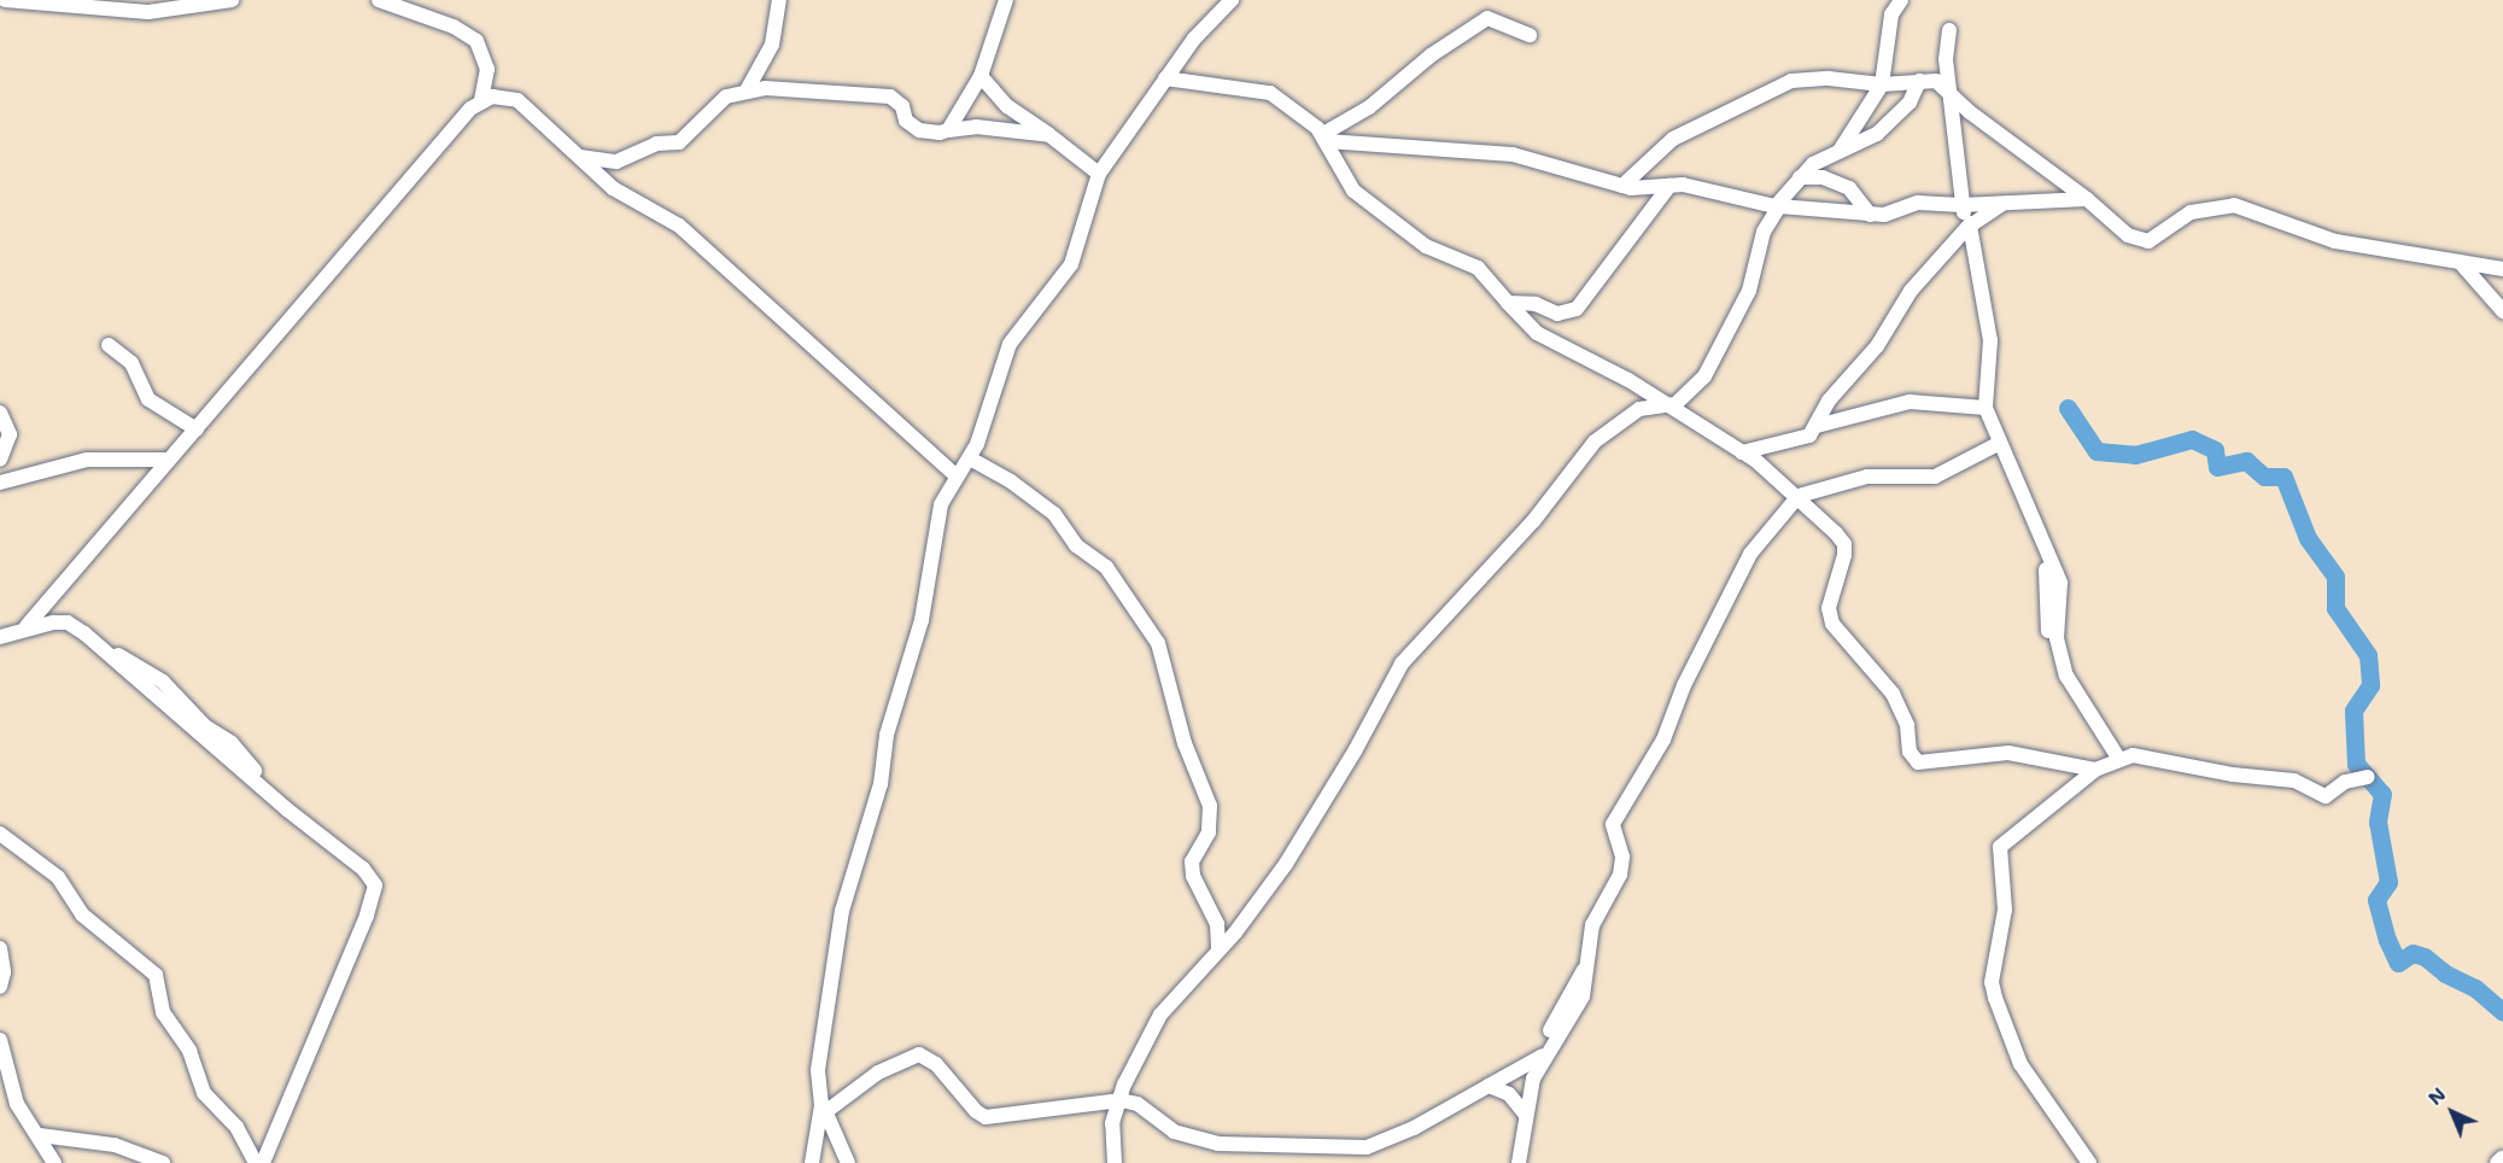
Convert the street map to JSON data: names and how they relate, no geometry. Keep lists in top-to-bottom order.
{
  "north": "top left"
}
